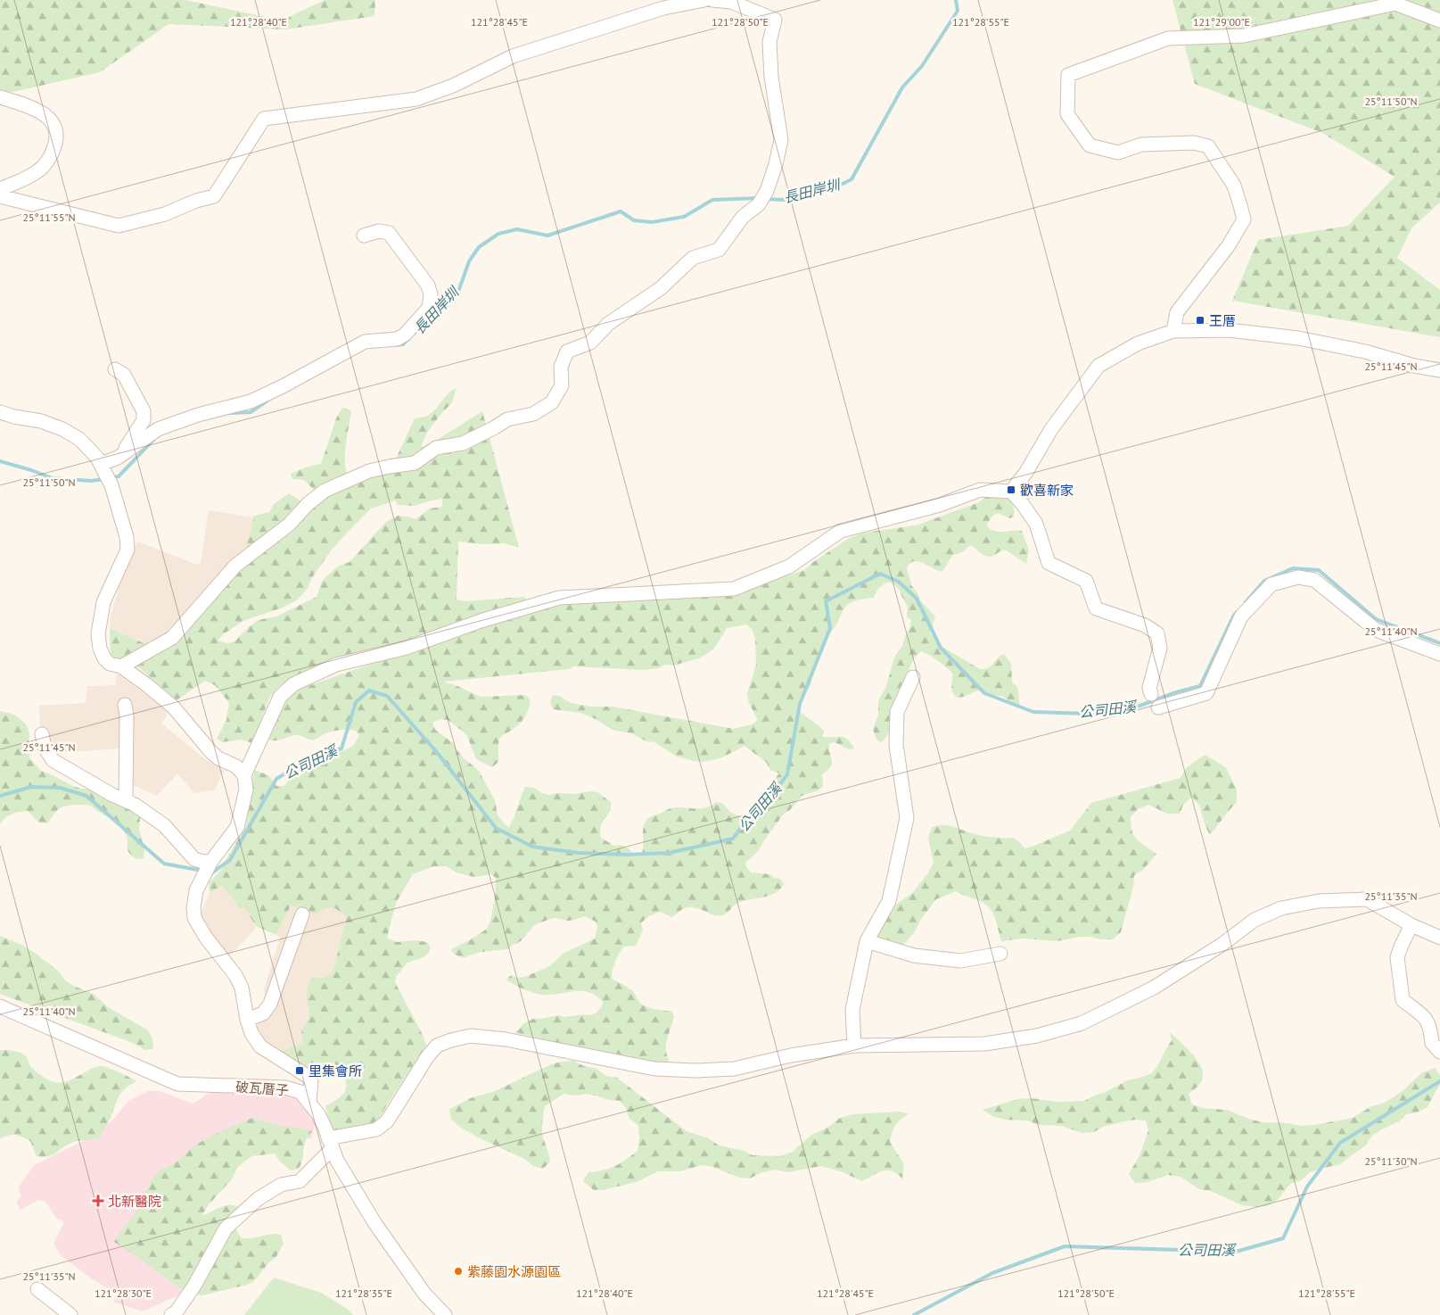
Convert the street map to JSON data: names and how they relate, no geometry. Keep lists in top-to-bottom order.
{
  "streets": {
    "street": ["破瓦厝子"]
  },
  "water": ["長田岸圳", "公司田溪"],
  "places": {
    "transit": ["王厝", "歡喜新家", "里集會所"],
    "health": ["北新醫院"],
    "other": ["紫藤園水源園區"]
  },
  "coordinates": [
    "121°28'40\"E",
    "121°28'45\"E",
    "121°28'50\"E",
    "121°28'55\"E",
    "121°29'00\"E",
    "25°11'50\"N",
    "25°11'55\"N",
    "25°11'45\"N",
    "25°11'40\"N",
    "25°11'35\"N",
    "25°11'30\"N",
    "121°28'30\"E",
    "121°28'35\"E"
  ]
}
